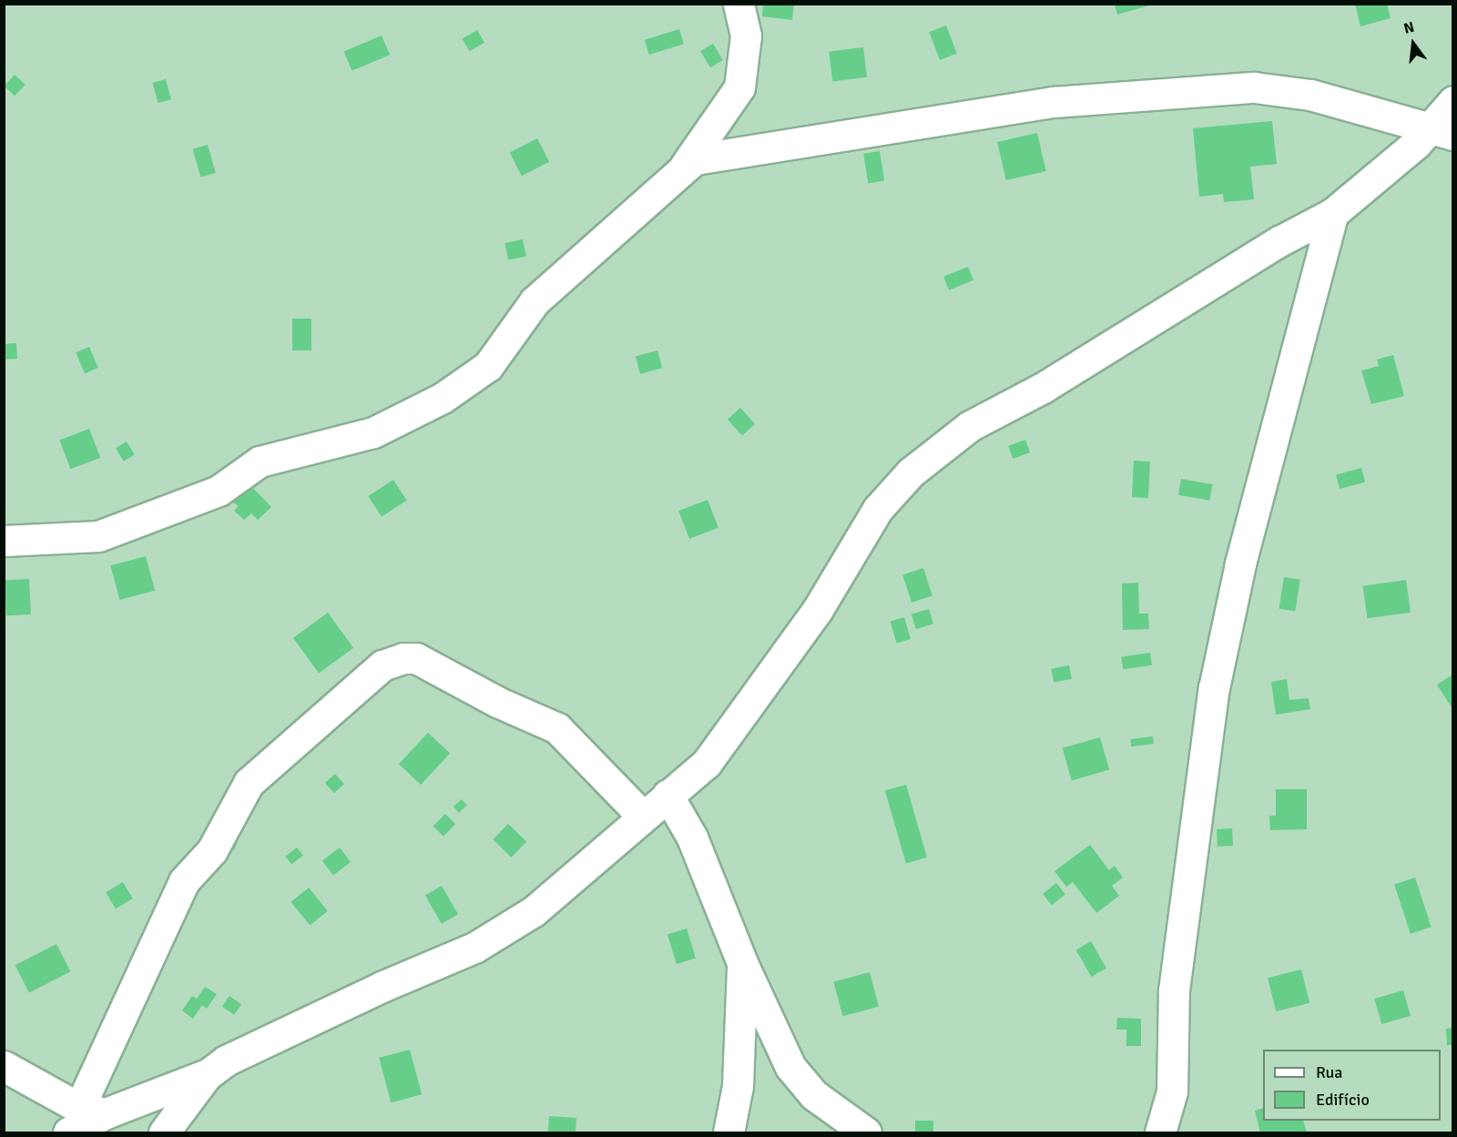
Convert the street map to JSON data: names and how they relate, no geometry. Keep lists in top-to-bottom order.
{
  "legend": ["Rua", "Edifício"],
  "north": "top"
}
